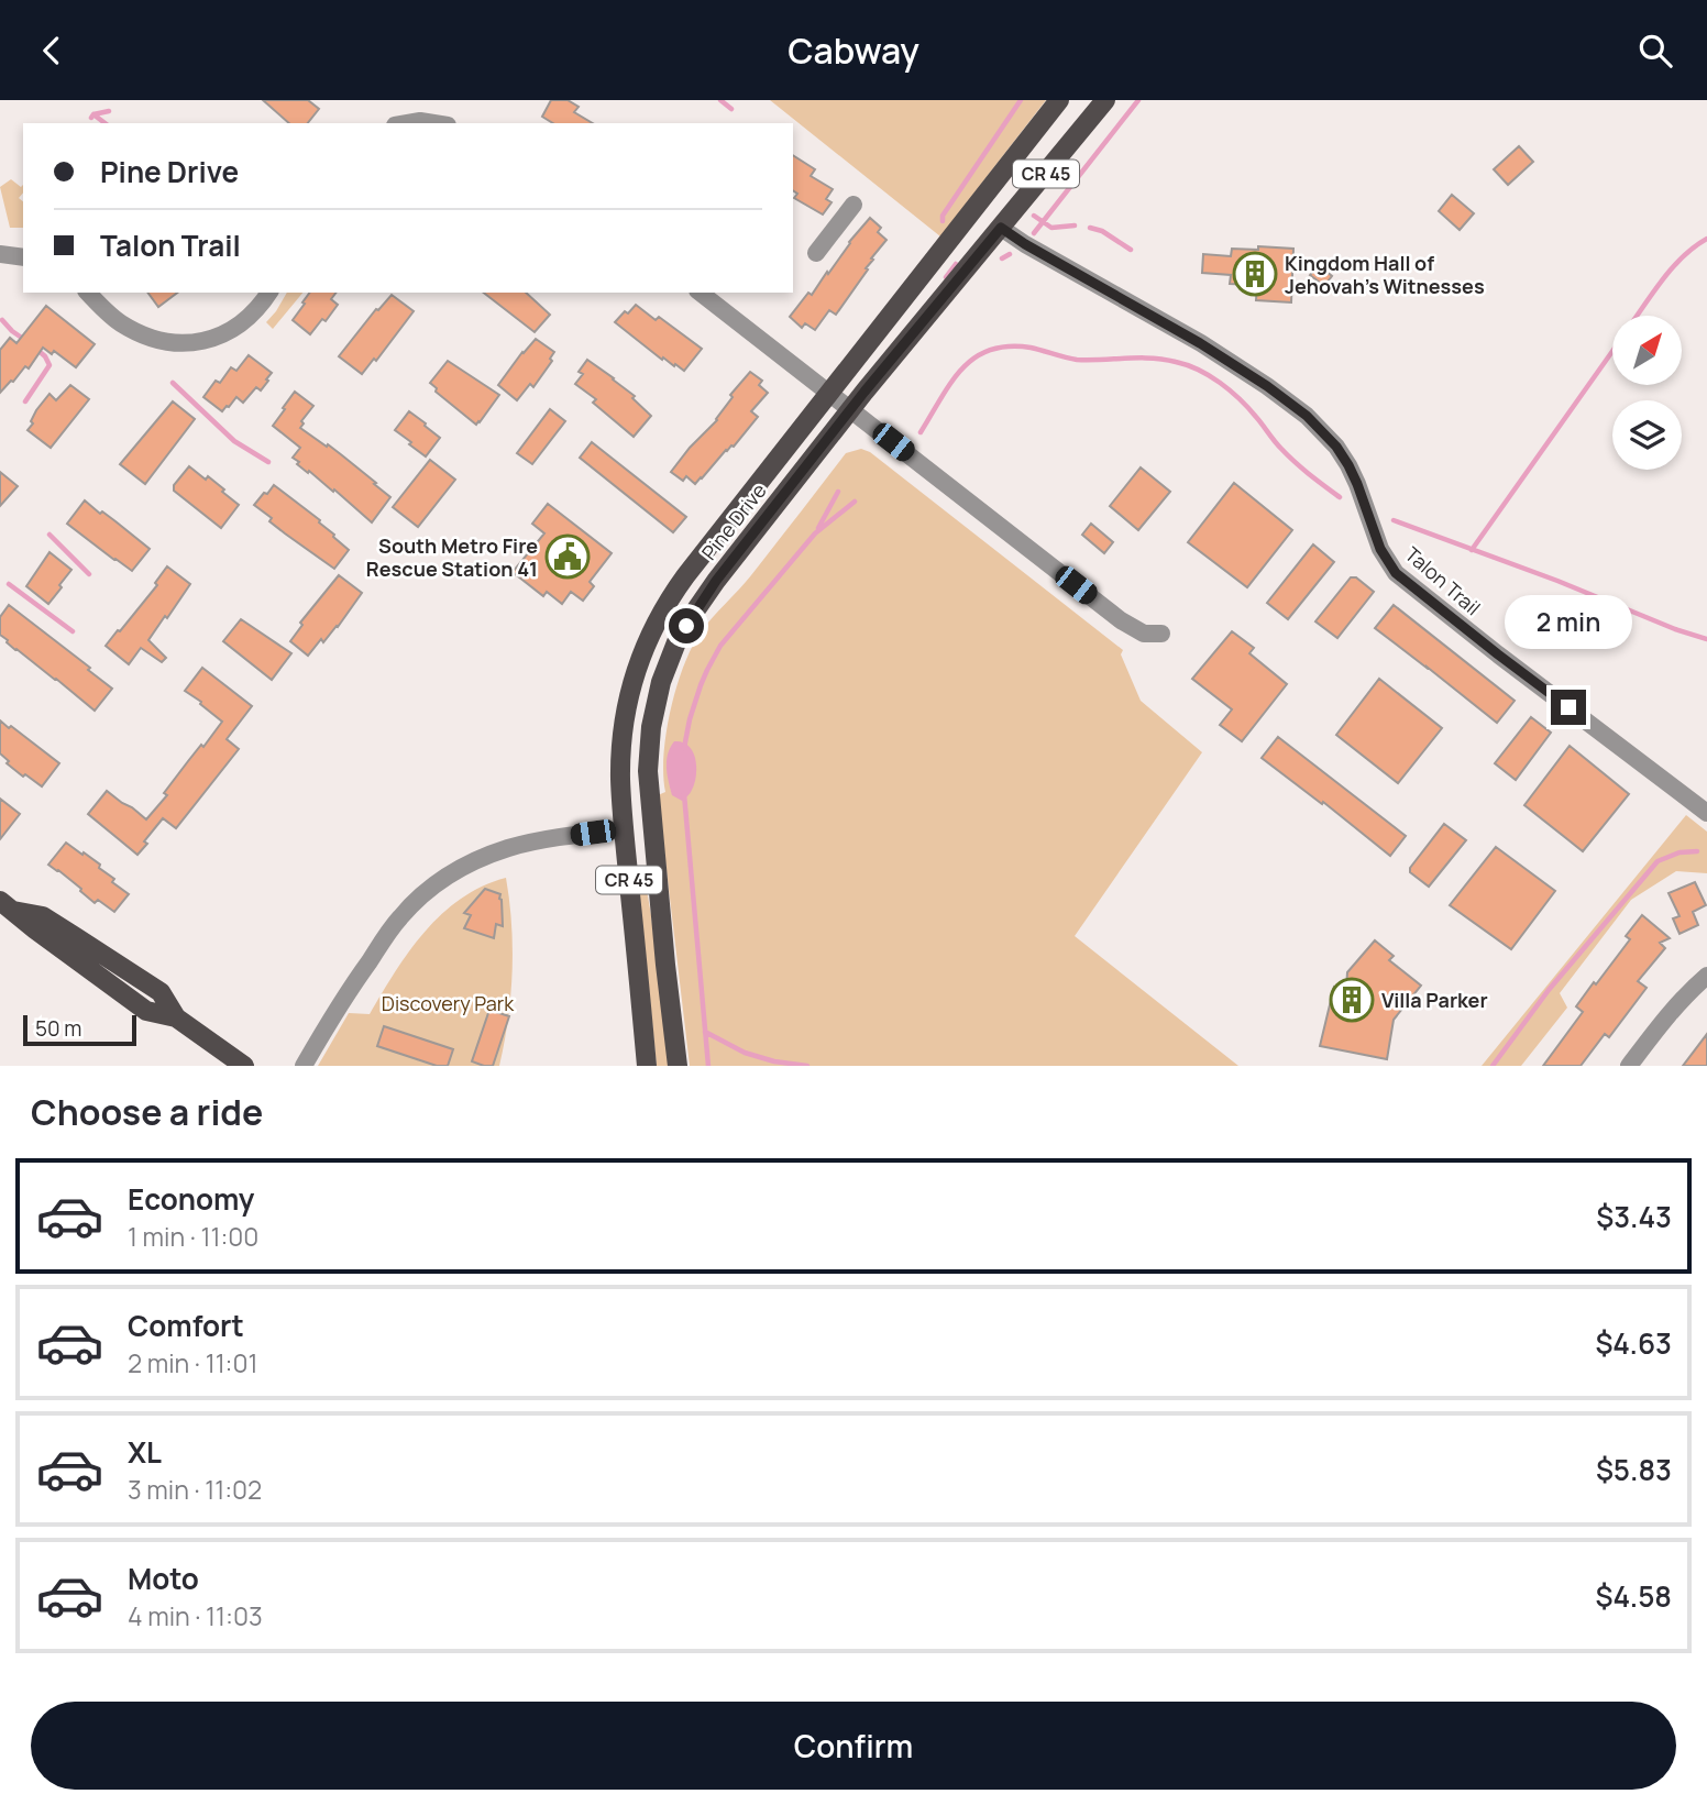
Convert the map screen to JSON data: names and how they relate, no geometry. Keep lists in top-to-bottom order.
{
  "streets": {
    "main road": ["CR 45", "Pine Drive"],
    "street": ["Talon Trail"]
  },
  "crossings": [
    ["Pine Drive", "Talon Trail"]
  ],
  "parks": ["Discovery Park"],
  "places": {
    "building": ["Kingdom Hall of Jehovah's Witnesses", "Villa Parker"],
    "public building": ["South Metro Fire Rescue Station 41"]
  },
  "scale_bar": "50 m",
  "north": "top right",
  "page": {
    "header": "Cabway",
    "banner": ["Pine Drive", "Talon Trail"],
    "bubble": "2 min",
    "scale": "50 m",
    "heading": "Choose a ride",
    "list": [
      {
        "name": "Economy",
        "note": "1 min · 11:00",
        "value": "$3.43"
      },
      {
        "name": "Comfort",
        "note": "2 min · 11:01",
        "value": "$4.63"
      },
      {
        "name": "XL",
        "note": "3 min · 11:02",
        "value": "$5.83"
      },
      {
        "name": "Moto",
        "note": "4 min · 11:03",
        "value": "$4.58"
      }
    ],
    "buttons": "Confirm"
  }
}
